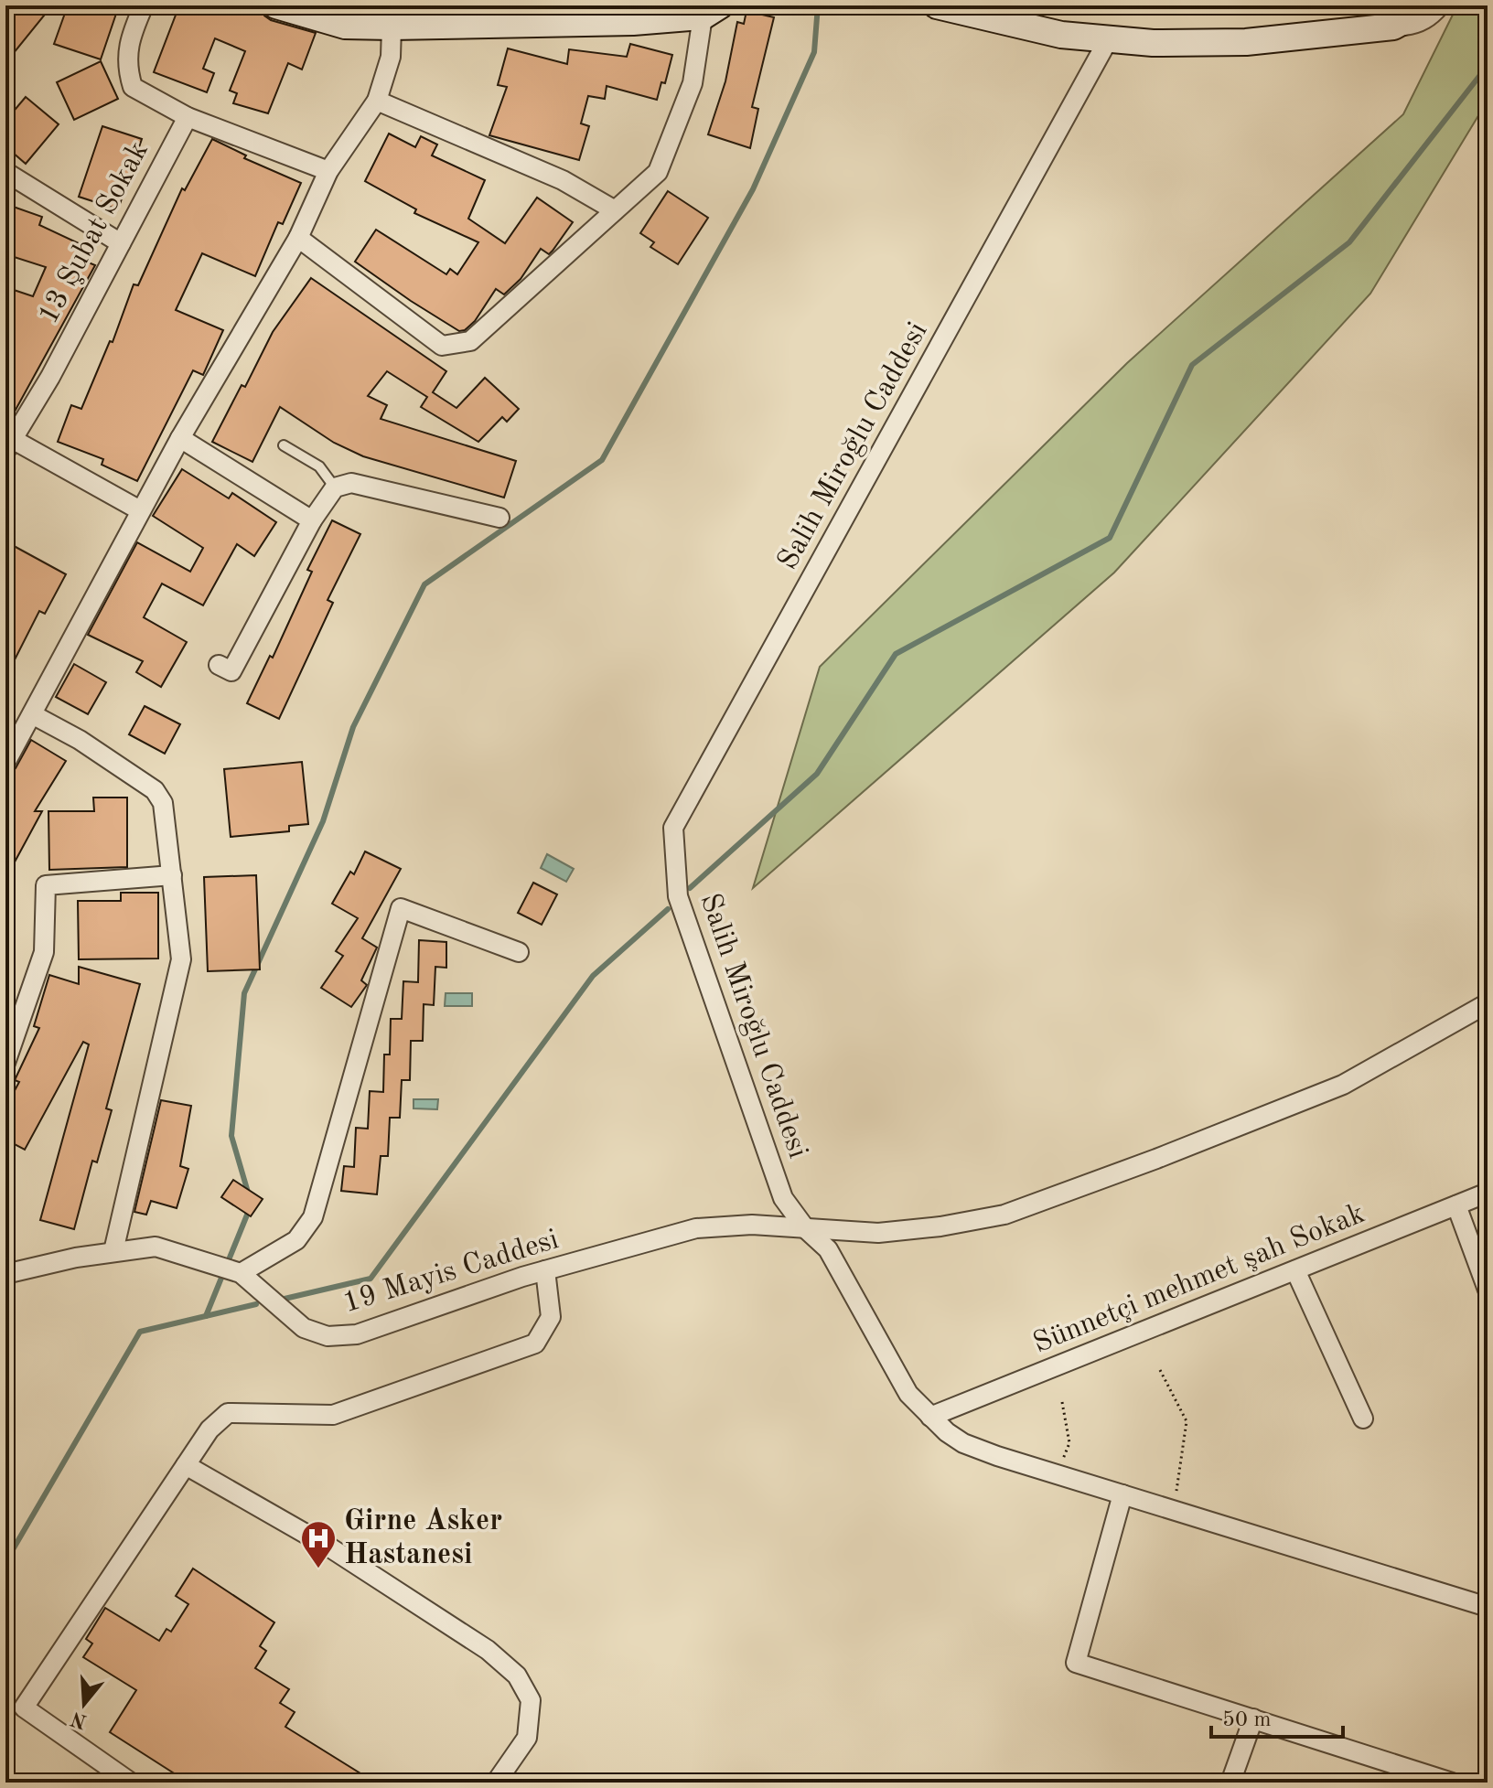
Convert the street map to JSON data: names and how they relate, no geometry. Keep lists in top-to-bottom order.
{
  "streets": {
    "street": [
      "13 Şubat Sokak",
      "Salih Miroğlu Caddesi",
      "19 Mayis Caddesi",
      "Sünnetçi mehmet şah Sokak"
    ]
  },
  "crossings": [
    ["Salih Miroğlu Caddesi", "19 Mayis Caddesi"],
    ["Salih Miroğlu Caddesi", "Sünnetçi mehmet şah Sokak"]
  ],
  "places": {
    "hospital": ["Girne Asker Hastanesi"]
  },
  "scale_bar": "50 m",
  "north": "bottom"
}
